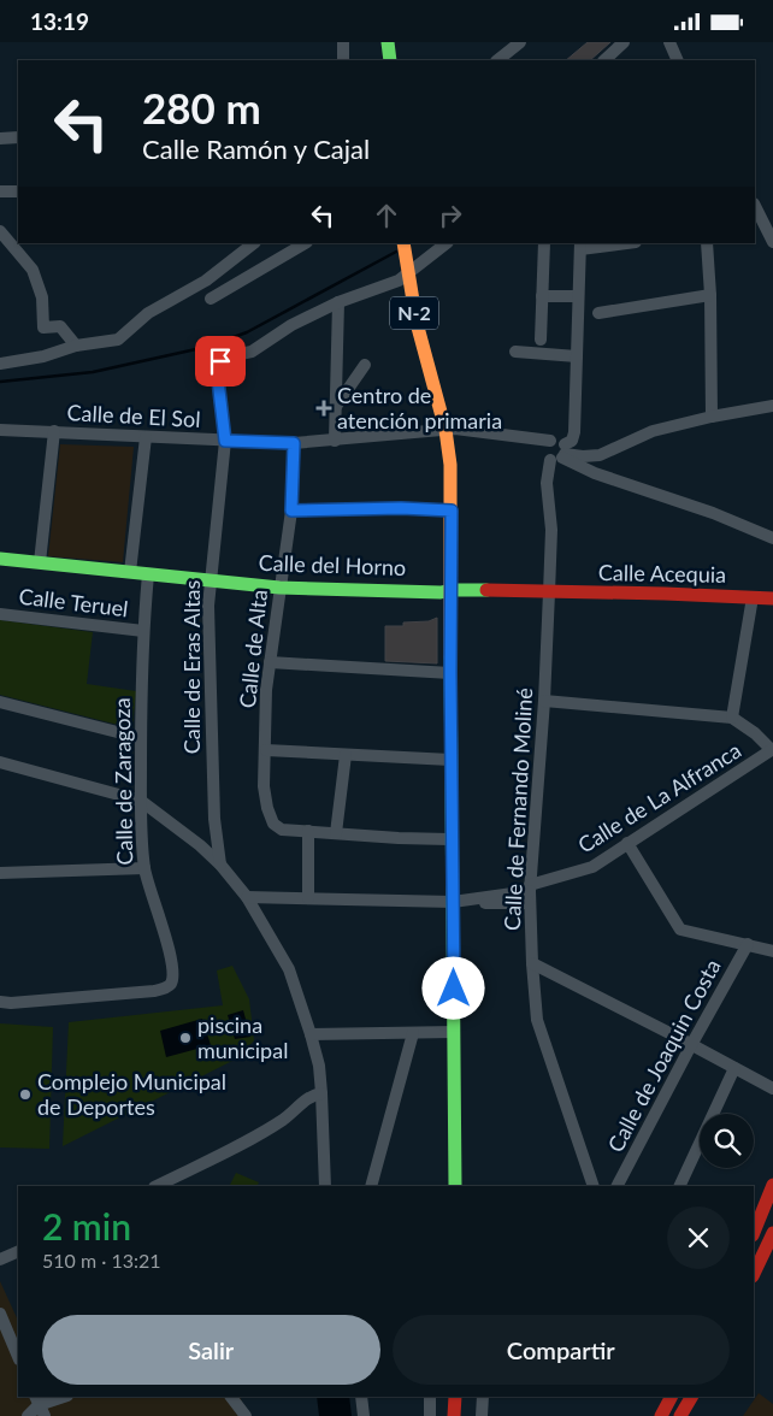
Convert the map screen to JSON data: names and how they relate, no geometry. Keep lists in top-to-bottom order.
{
  "streets": {
    "main road": ["N-2", "Calle del Horno", "Calle Acequia"],
    "street": [
      "Calle de El Sol",
      "Calle Teruel",
      "Calle de Alta",
      "Calle de Eras Altas",
      "Calle de Zaragoza",
      "Calle de La Alfranca",
      "Calle de Fernando Moliné",
      "Calle de Joaquin Costa"
    ]
  },
  "crossings": [
    ["N-2", "Calle de El Sol"],
    ["N-2", "Calle del Horno"],
    ["Calle de El Sol", "Calle de Alta"],
    ["Calle de El Sol", "Calle de Eras Altas"],
    ["Calle de El Sol", "Calle de Fernando Moliné"],
    ["Calle del Horno", "Calle Acequia"],
    ["Calle del Horno", "Calle de Alta"],
    ["Calle del Horno", "Calle de Eras Altas"],
    ["Calle del Horno", "Calle de Zaragoza"],
    ["Calle del Horno", "Calle de Fernando Moliné"],
    ["Calle Acequia", "Calle de Fernando Moliné"],
    ["Calle Teruel", "Calle de Zaragoza"],
    ["Calle de La Alfranca", "Calle de Fernando Moliné"]
  ],
  "places": {
    "health": ["Centro de atención primaria"],
    "other": ["piscina municipal", "Complejo Municipal de Deportes"]
  },
  "page": {
    "status": "13:19",
    "turn": ["280 m", "Calle Ramón y Cajal"],
    "heading": ["2 min", "510 m · 13:21"],
    "buttons": ["Salir", "Compartir"]
  }
}
